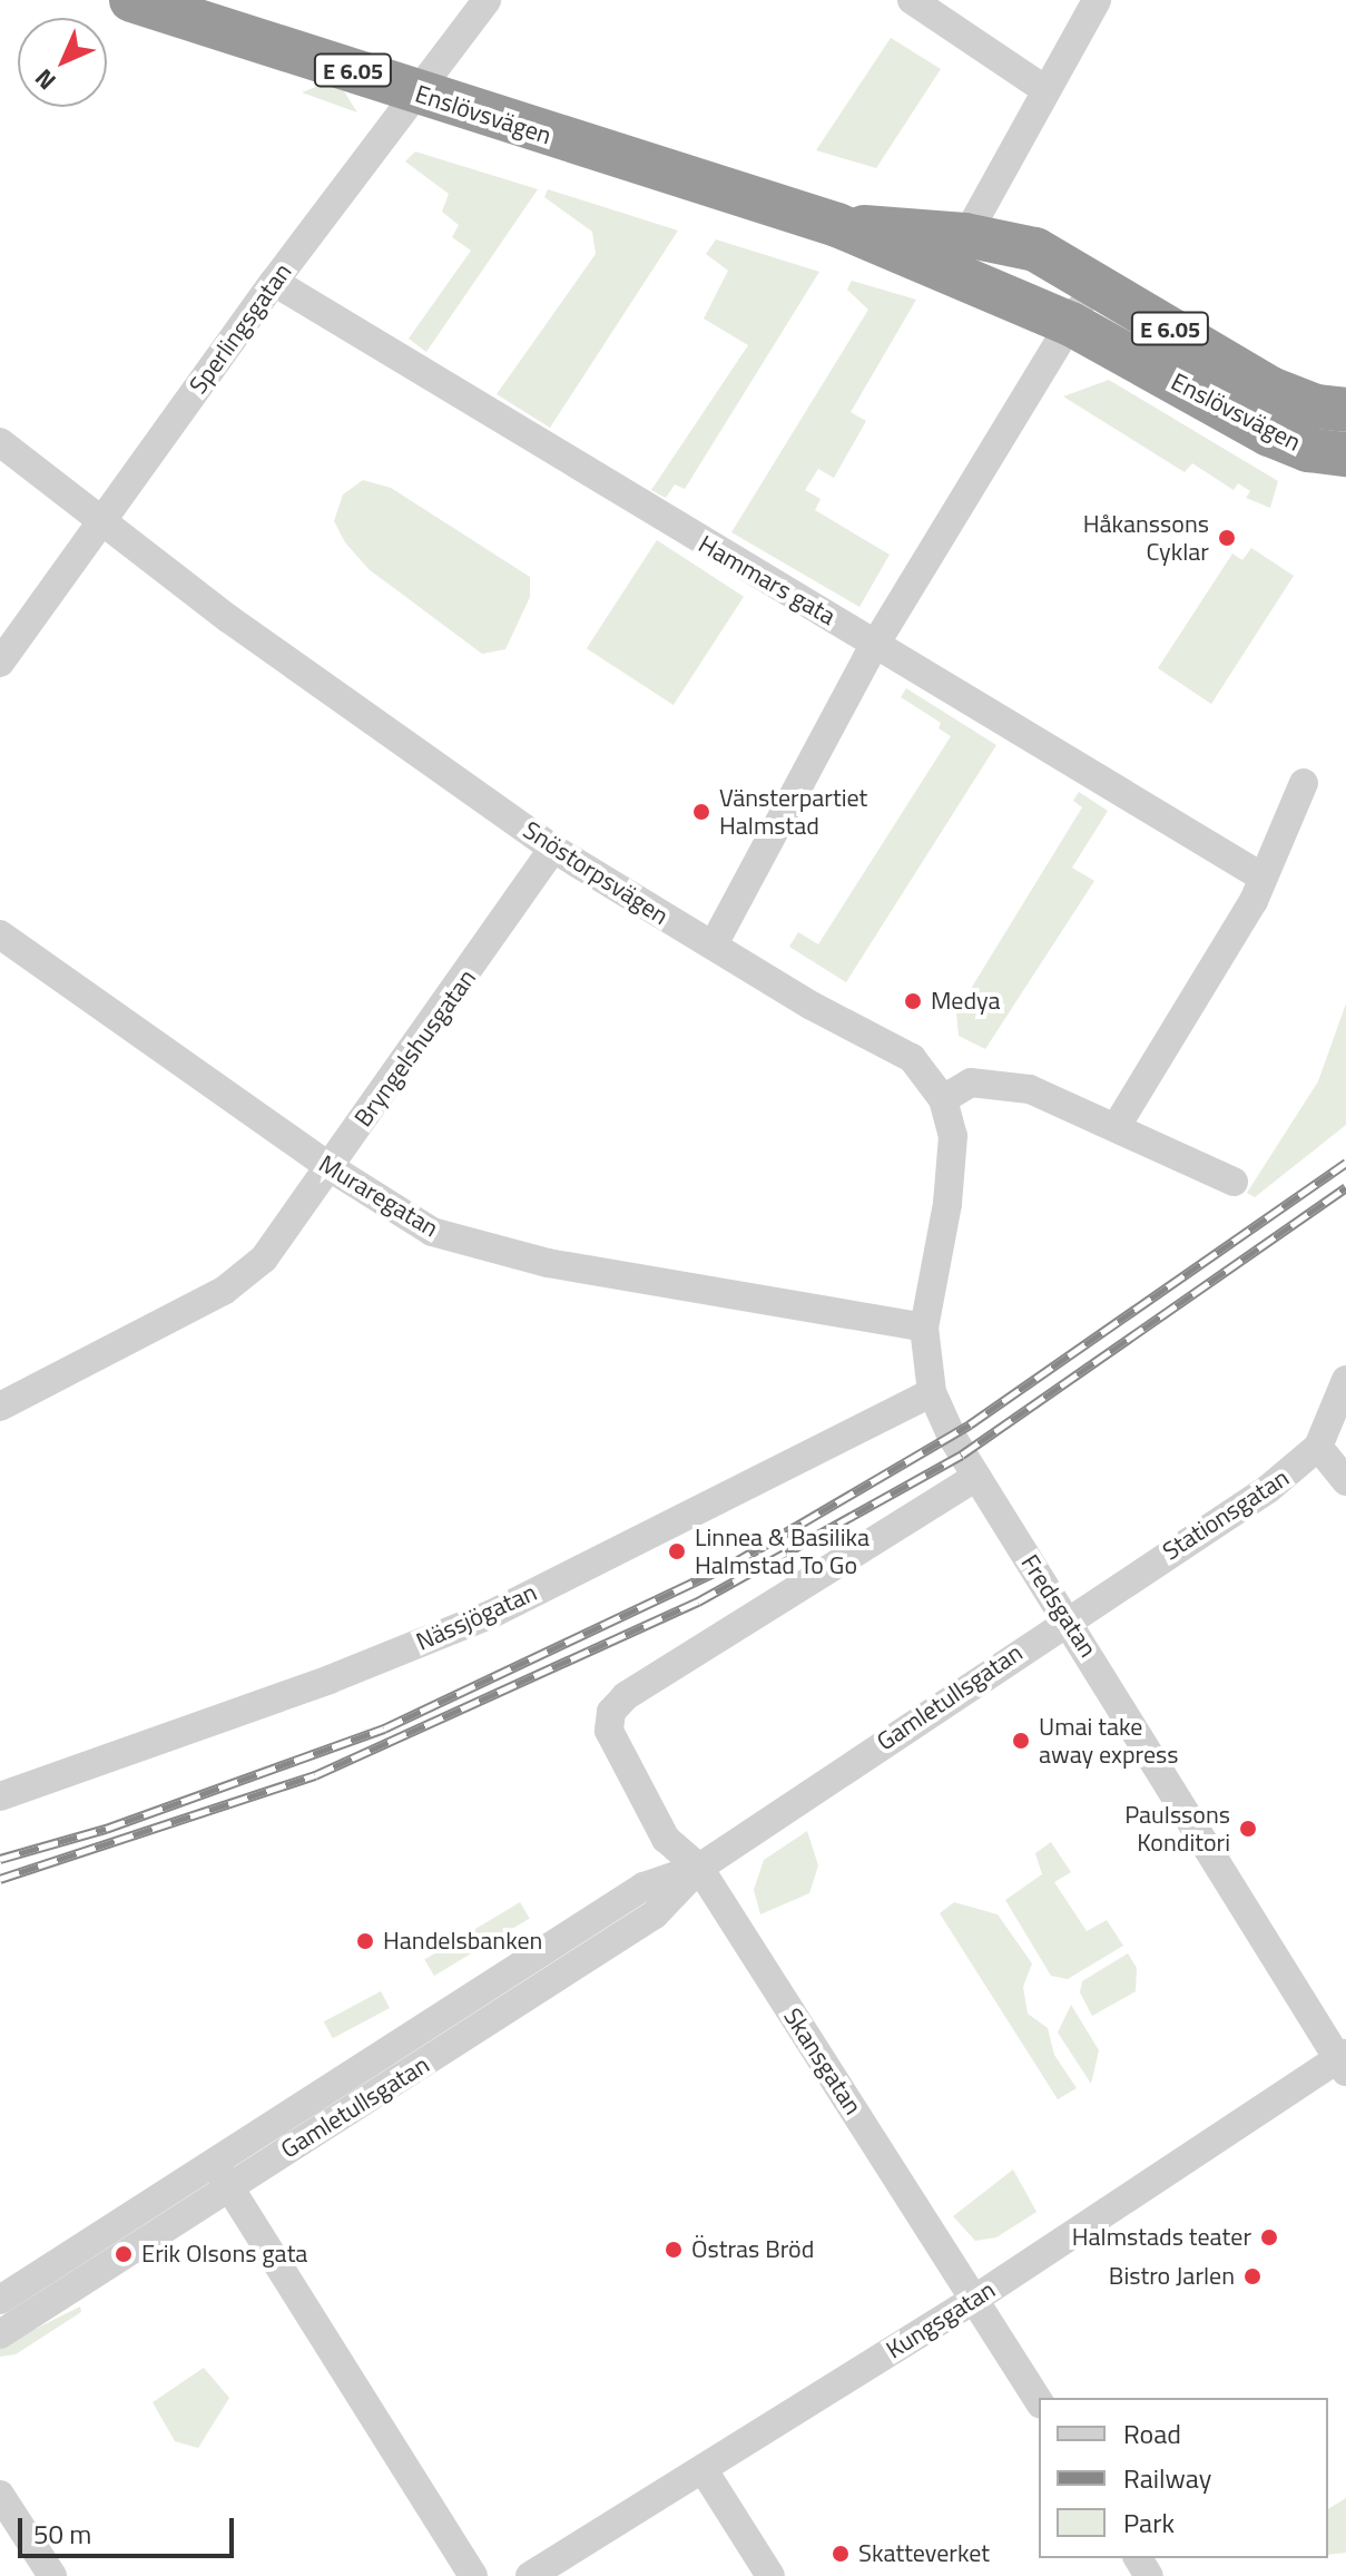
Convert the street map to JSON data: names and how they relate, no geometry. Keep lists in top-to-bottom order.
{
  "streets": {
    "highway": ["E 6.05", "Enslövsvägen"],
    "street": [
      "Sperlingsgatan",
      "Hammars gata",
      "Snöstorpsvägen",
      "Bryngelshusgatan",
      "Muraregatan",
      "Stationsgatan",
      "Fredsgatan",
      "Nässjögatan",
      "Gamletullsgatan",
      "Skansgatan",
      "Kungsgatan"
    ]
  },
  "crossings": [
    ["Enslövsvägen", "Sperlingsgatan"],
    ["Sperlingsgatan", "Hammars gata"],
    ["Sperlingsgatan", "Snöstorpsvägen"],
    ["Snöstorpsvägen", "Bryngelshusgatan"],
    ["Snöstorpsvägen", "Fredsgatan"],
    ["Bryngelshusgatan", "Muraregatan"],
    ["Muraregatan", "Fredsgatan"],
    ["Stationsgatan", "Fredsgatan"],
    ["Stationsgatan", "Gamletullsgatan"],
    ["Fredsgatan", "Nässjögatan"],
    ["Fredsgatan", "Gamletullsgatan"],
    ["Fredsgatan", "Skansgatan"],
    ["Fredsgatan", "Kungsgatan"],
    ["Gamletullsgatan", "Skansgatan"],
    ["Skansgatan", "Kungsgatan"]
  ],
  "places": [
    "Håkanssons Cyklar",
    "Vänsterpartiet Halmstad",
    "Medya",
    "Linnea & Basilika Halmstad To Go",
    "Umai take away express",
    "Paulssons Konditori",
    "Handelsbanken",
    "Halmstads teater",
    "Östras Bröd",
    "Erik Olsons gata",
    "Bistro Jarlen",
    "Skatteverket"
  ],
  "legend": ["Road", "Railway", "Park"],
  "scale_bar": "50 m",
  "north": "bottom left"
}
